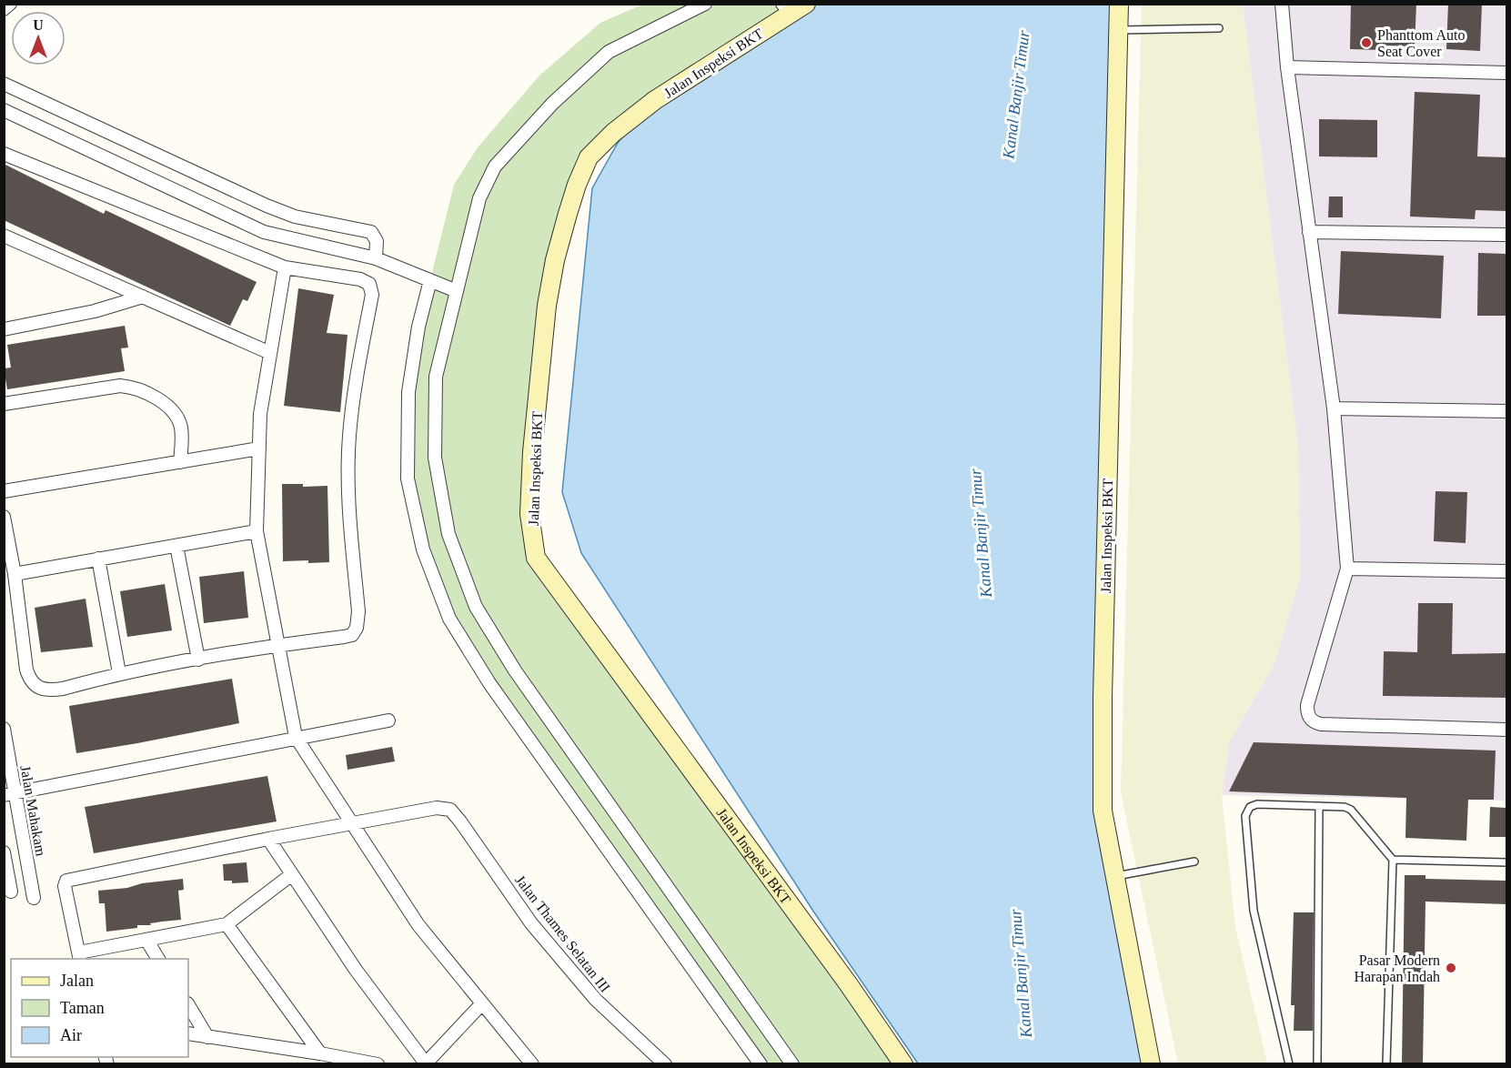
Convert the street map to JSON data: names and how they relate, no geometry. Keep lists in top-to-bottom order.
{
  "streets": {
    "street": ["Jalan Inspeksi BKT", "Jalan Mahakam", "Jalan Thames Selatan III"]
  },
  "water": ["Kanal Banjir Timur"],
  "places": ["Phanttom Auto Seat Cover", "Pasar Modern Harapan Indah"],
  "legend": ["Jalan", "Taman", "Air"],
  "north": "top"
}
